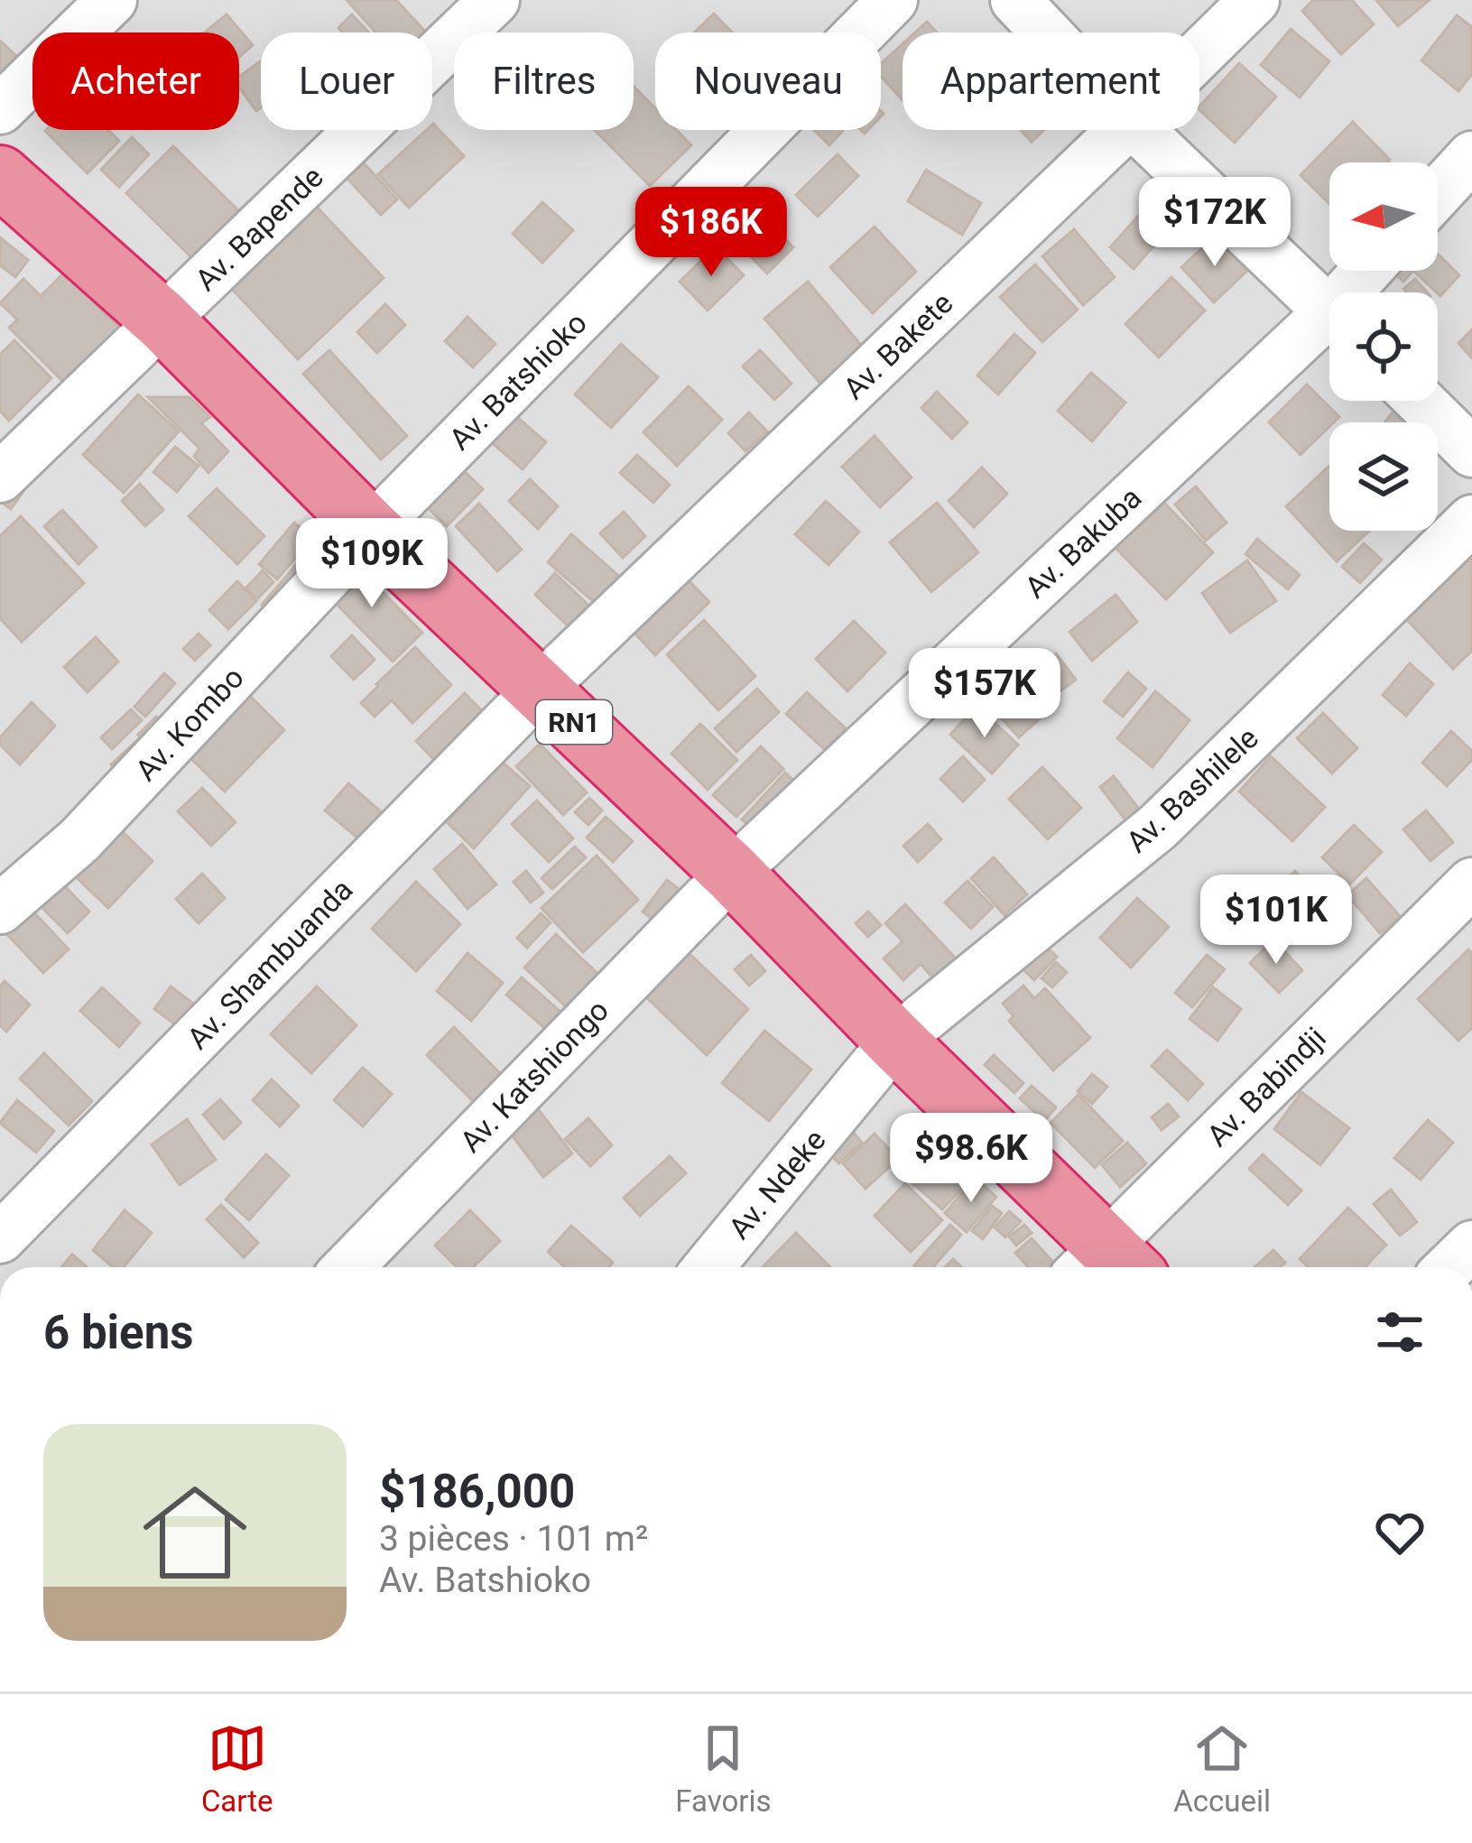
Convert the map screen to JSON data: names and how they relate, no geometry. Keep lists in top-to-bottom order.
{
  "streets": {
    "highway": ["RN1"],
    "street": [
      "Av. Bapende",
      "Av. Bakete",
      "Av. Batshioko",
      "Av. Bakuba",
      "Av. Kombo",
      "Av. Bashilele",
      "Av. Shambuanda",
      "Av. Katshiongo",
      "Av. Babindji",
      "Av. Ndeke"
    ]
  },
  "crossings": [
    ["Av. Bapende", "RN1"],
    ["Av. Bakete", "RN1"],
    ["Av. Bakete", "Av. Shambuanda"],
    ["Av. Batshioko", "RN1"],
    ["Av. Batshioko", "Av. Kombo"],
    ["Av. Bakuba", "RN1"],
    ["Av. Bakuba", "Av. Katshiongo"],
    ["RN1", "Av. Kombo"],
    ["RN1", "Av. Bashilele"],
    ["RN1", "Av. Shambuanda"],
    ["RN1", "Av. Katshiongo"],
    ["RN1", "Av. Babindji"],
    ["RN1", "Av. Ndeke"],
    ["Av. Bashilele", "Av. Ndeke"]
  ],
  "north": "left",
  "page": {
    "chip": [
      "Acheter",
      "Louer",
      "Filtres",
      "Nouveau",
      "Appartement"
    ],
    "price": [
      "$172K",
      "$186K",
      "$109K",
      "$157K",
      "$101K",
      "$98.6K"
    ],
    "heading": "6 biens",
    "list": [
      {
        "name": "$186,000",
        "note": "3 pièces · 101 m² · Av. Batshioko"
      }
    ],
    "tabs": ["Carte", "Favoris", "Accueil"]
  }
}
